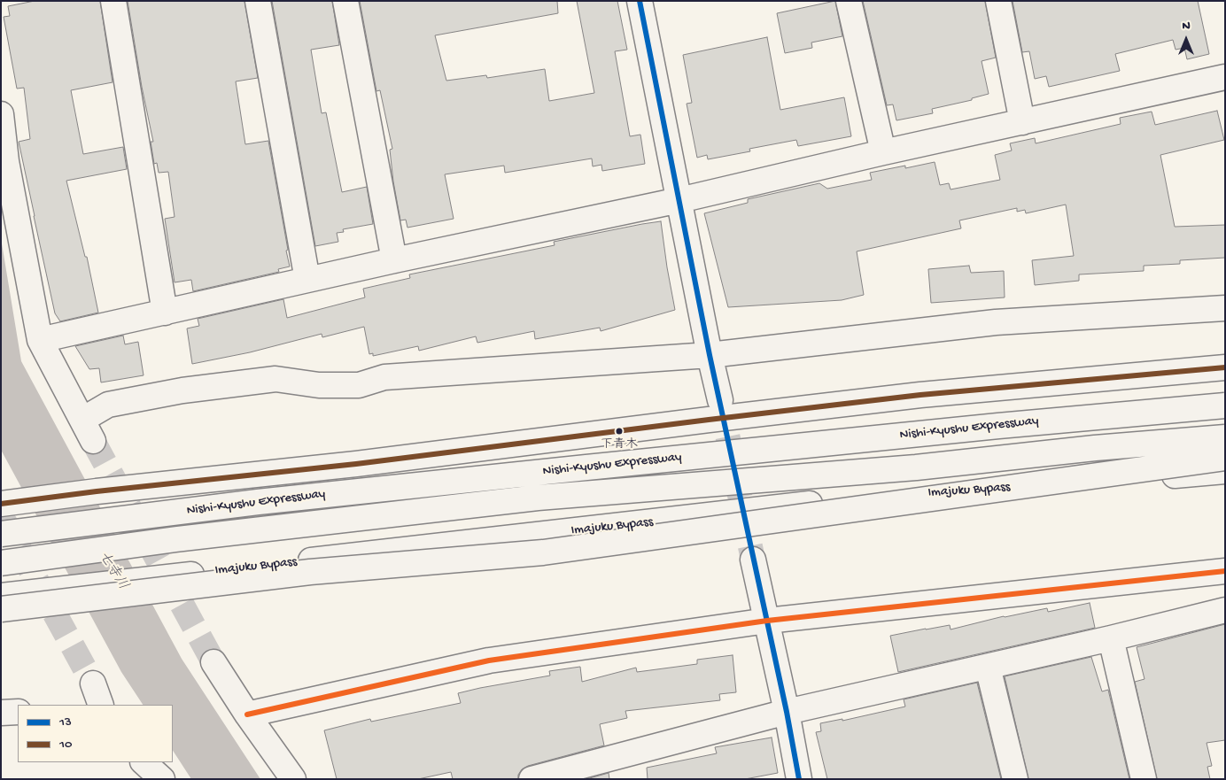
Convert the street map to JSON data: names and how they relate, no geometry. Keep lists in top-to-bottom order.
{
  "streets": {
    "main road": ["Nishi-Kyushu Expressway", "Imajuku Bypass"]
  },
  "water": ["七寺川"],
  "places": ["下青木"],
  "lines": ["transit line 13", "transit line 10"],
  "legend": ["13", "10"],
  "north": "top"
}
